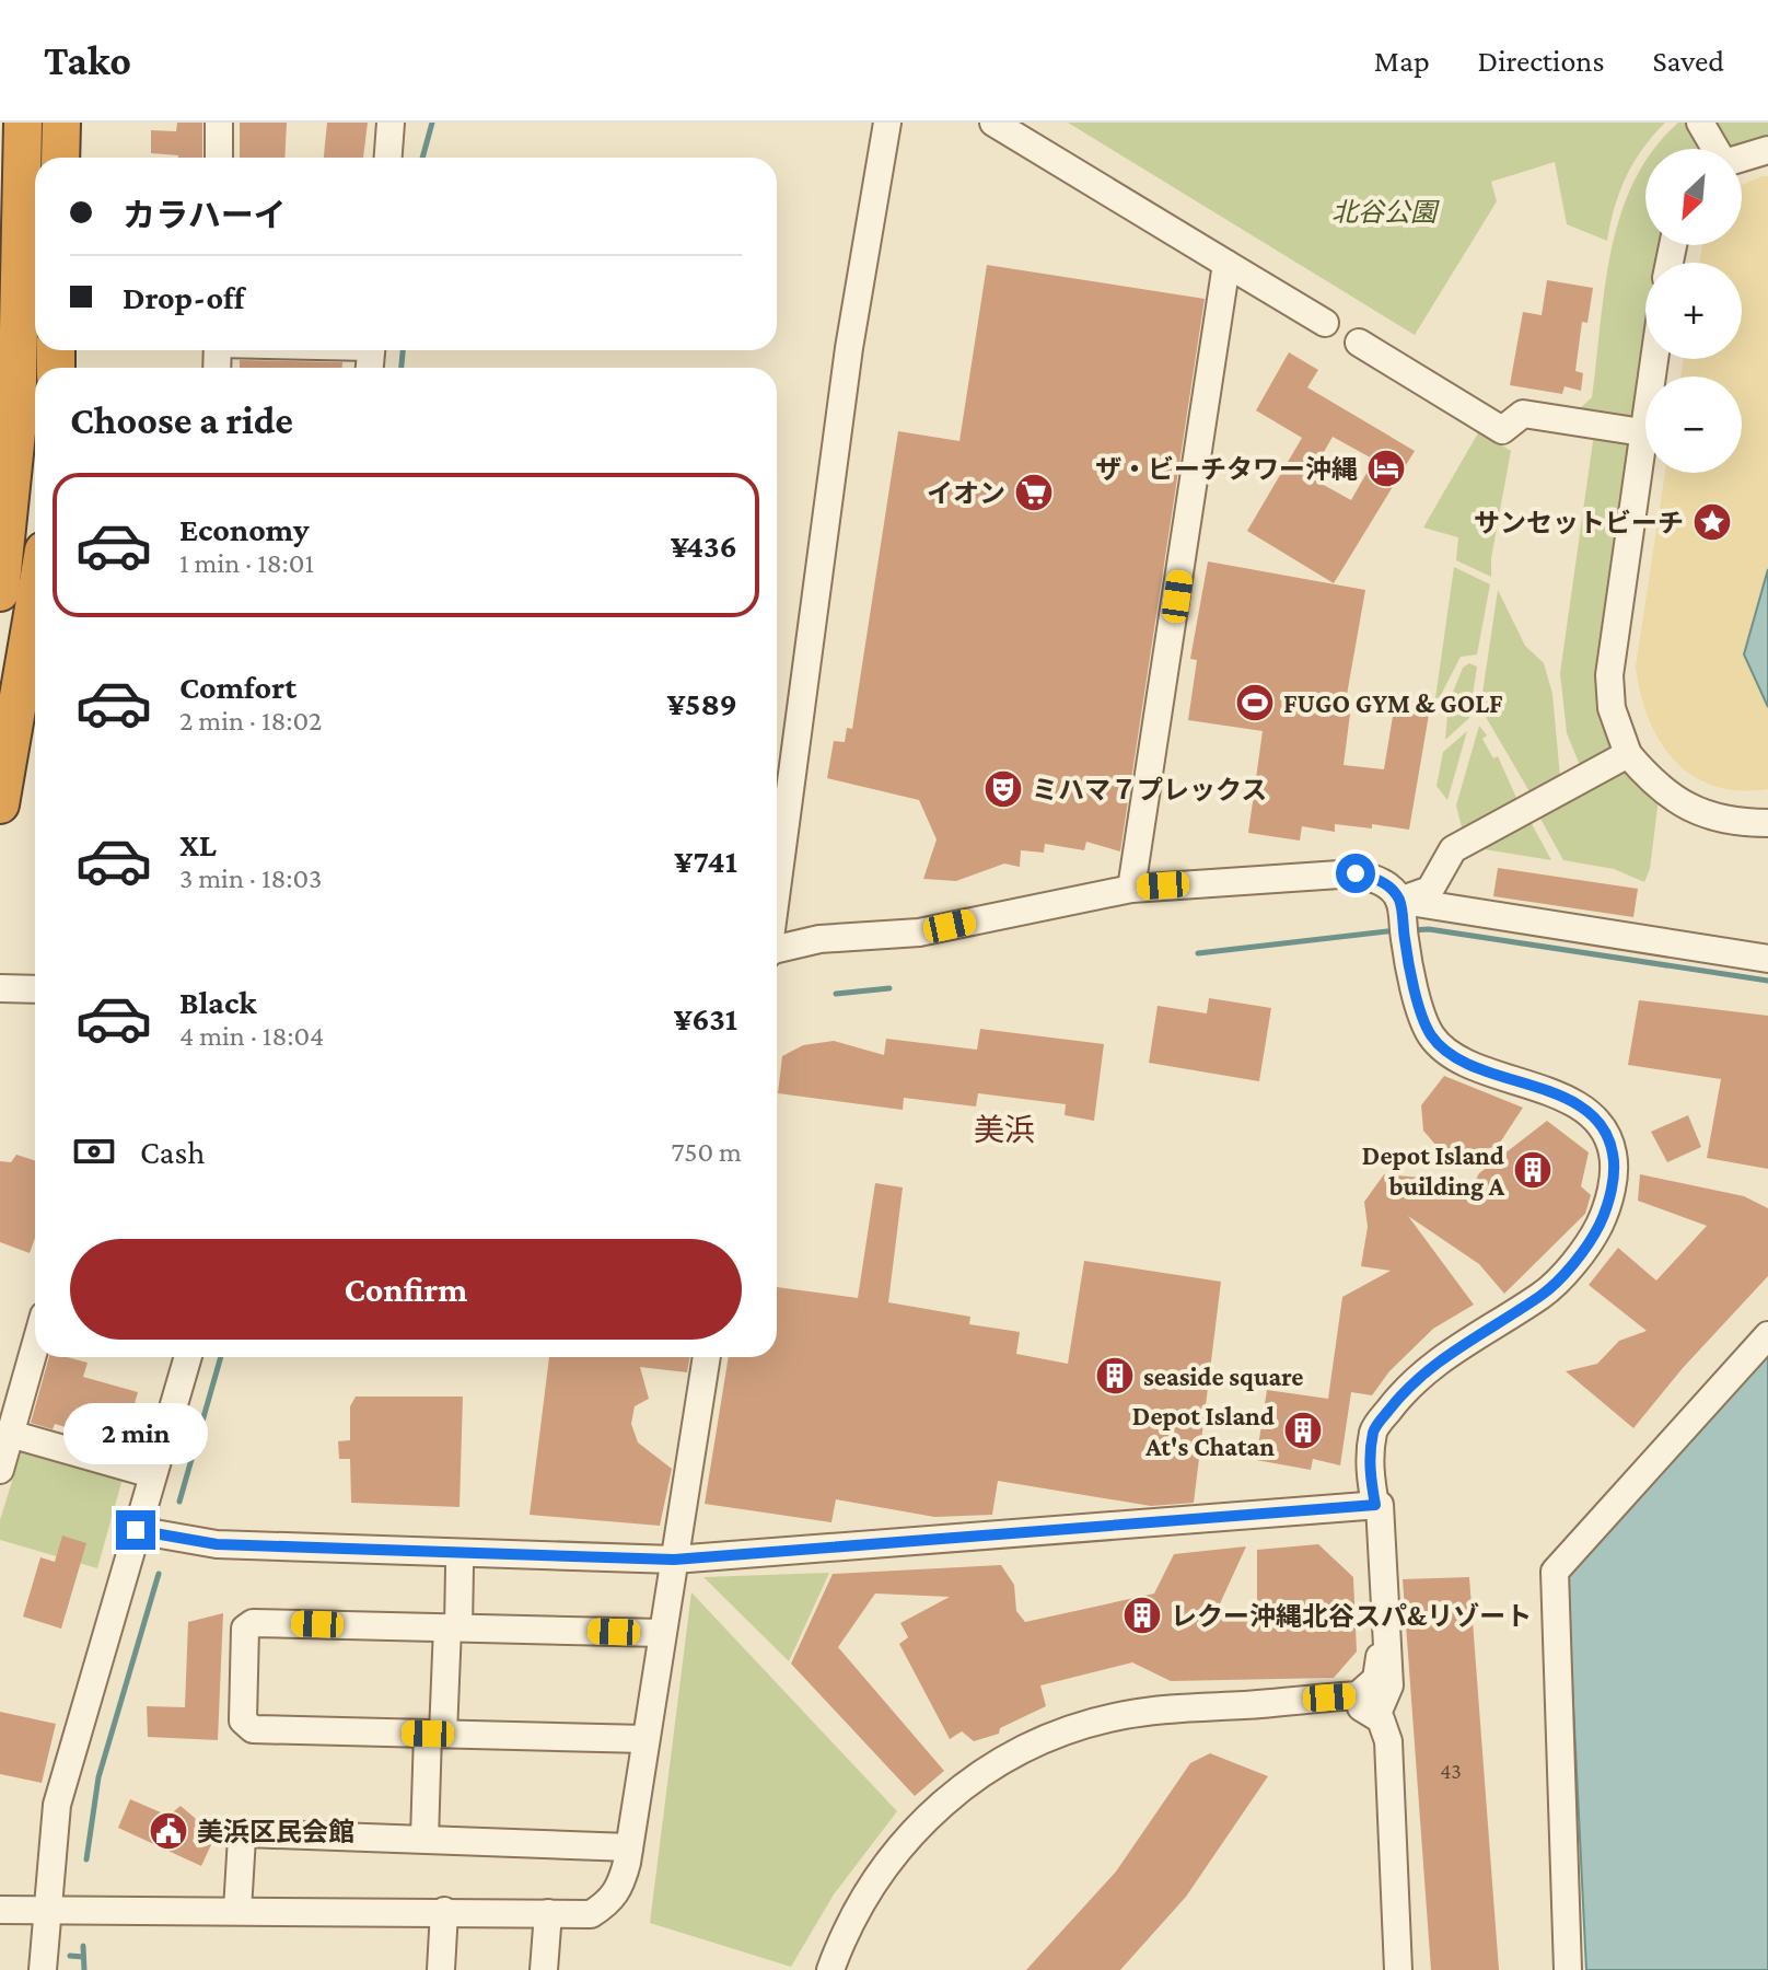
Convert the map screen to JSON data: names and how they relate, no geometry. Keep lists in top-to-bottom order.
{
  "districts": ["美浜"],
  "parks": ["北谷公園"],
  "places": {
    "hotel": ["ザ・ビーチタワー沖縄"],
    "supermarket": ["イオン"],
    "place": ["サンセットビーチ"],
    "sports": ["FUGO GYM & GOLF"],
    "theatre": ["ミハマ７プレックス"],
    "building": [
      "Depot Island building A",
      "seaside square",
      "Depot Island At's Chatan",
      "レクー沖縄北谷スパ&リゾート"
    ],
    "public building": ["美浜区民会館"]
  },
  "house_numbers": ["43"],
  "north": "bottom left",
  "page": {
    "header": "Tako",
    "nav": ["Map", "Directions", "Saved"],
    "map_buttons": ["+", "−"],
    "banner": ["カラハーイ", "Drop-off"],
    "heading": "Choose a ride",
    "list": [
      {
        "name": "Economy",
        "note": "1 min · 18:01",
        "value": "¥436"
      },
      {
        "name": "Comfort",
        "note": "2 min · 18:02",
        "value": "¥589"
      },
      {
        "name": "XL",
        "note": "3 min · 18:03",
        "value": "¥741"
      },
      {
        "name": "Black",
        "note": "4 min · 18:04",
        "value": "¥631"
      }
    ],
    "pay": ["Cash", "750 m"],
    "buttons": "Confirm",
    "bubble": "2 min"
  }
}
